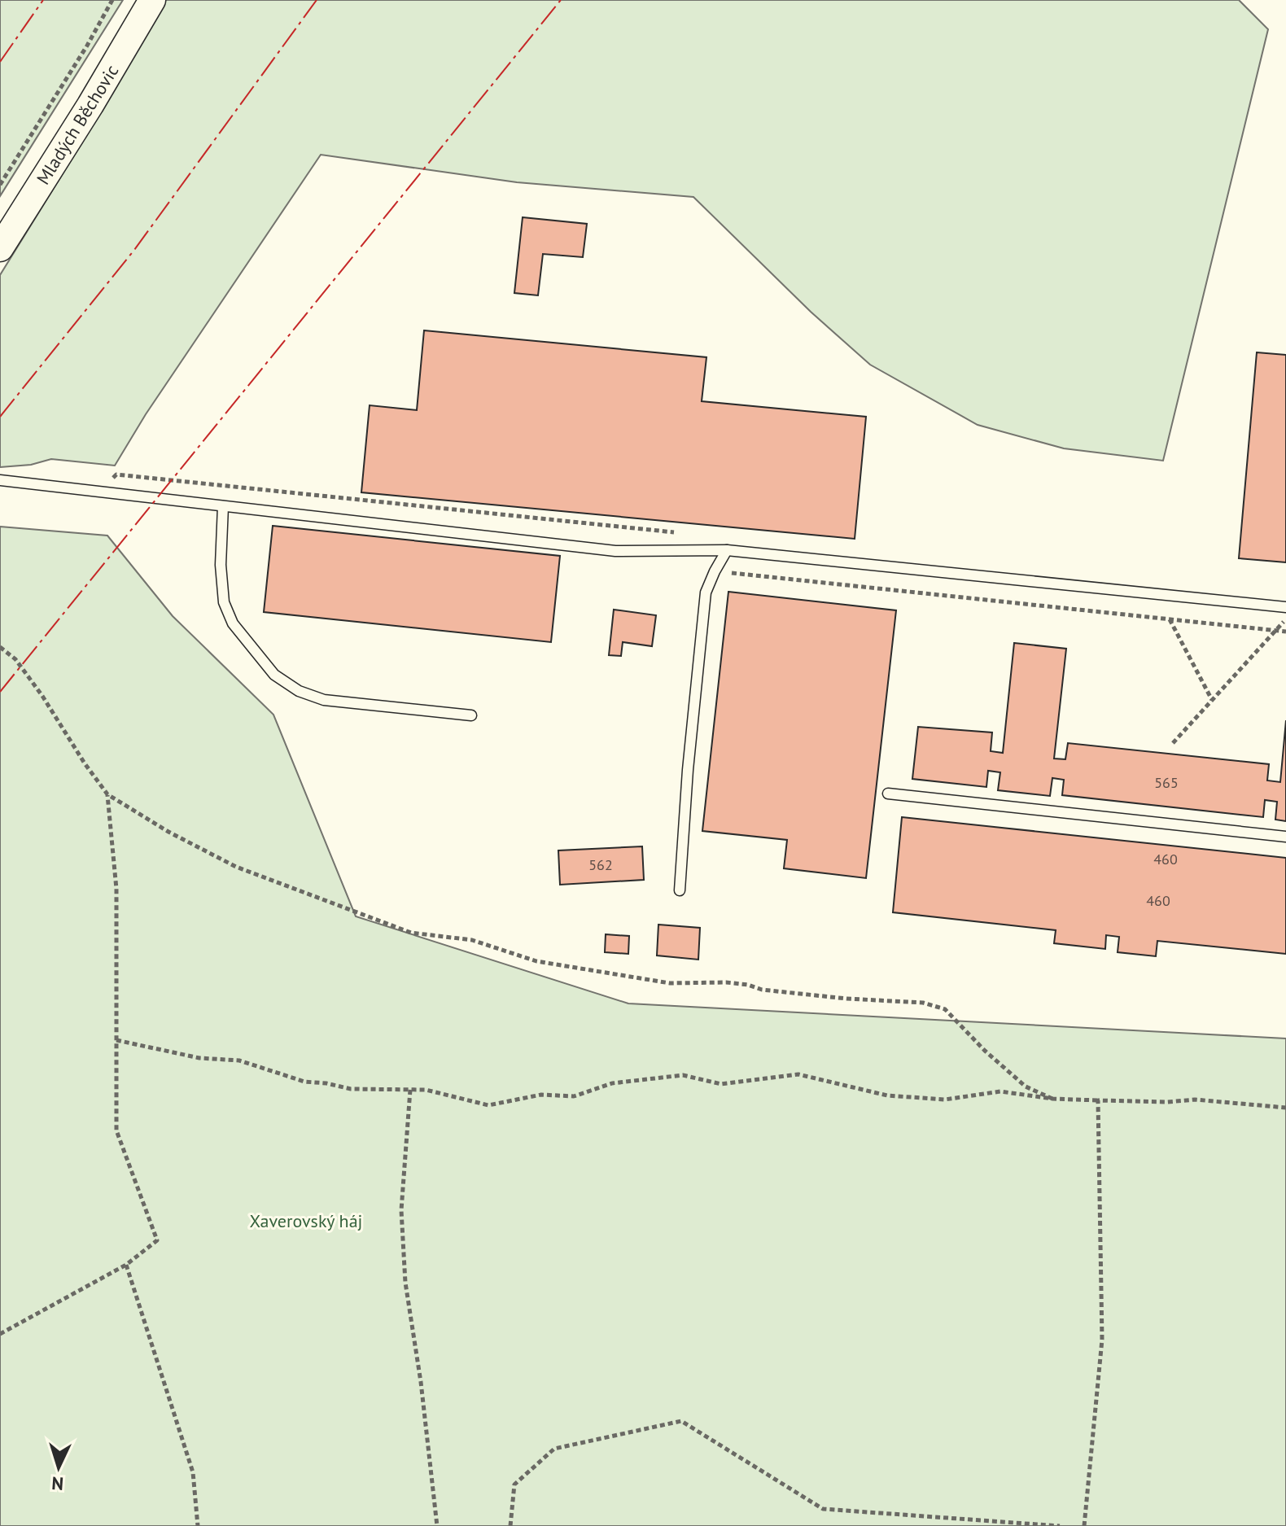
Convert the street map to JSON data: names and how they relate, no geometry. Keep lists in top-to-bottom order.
{
  "streets": {
    "street": ["Mladých Běchovic"]
  },
  "parks": ["Xaverovský háj"],
  "house_numbers": [
    "565",
    "460",
    "562",
    "460"
  ],
  "north": "bottom"
}
